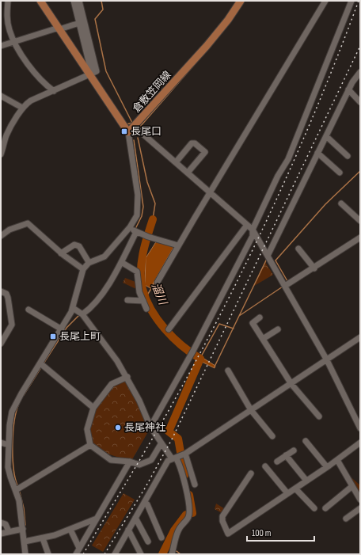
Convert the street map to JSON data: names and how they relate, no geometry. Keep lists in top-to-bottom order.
{
  "streets": {
    "main road": ["倉敷笠岡線"]
  },
  "water": ["溜川"],
  "places": {
    "transit": ["長尾口", "長尾上町"],
    "other": ["長尾神社"]
  },
  "scale_bar": "100 m"
}
